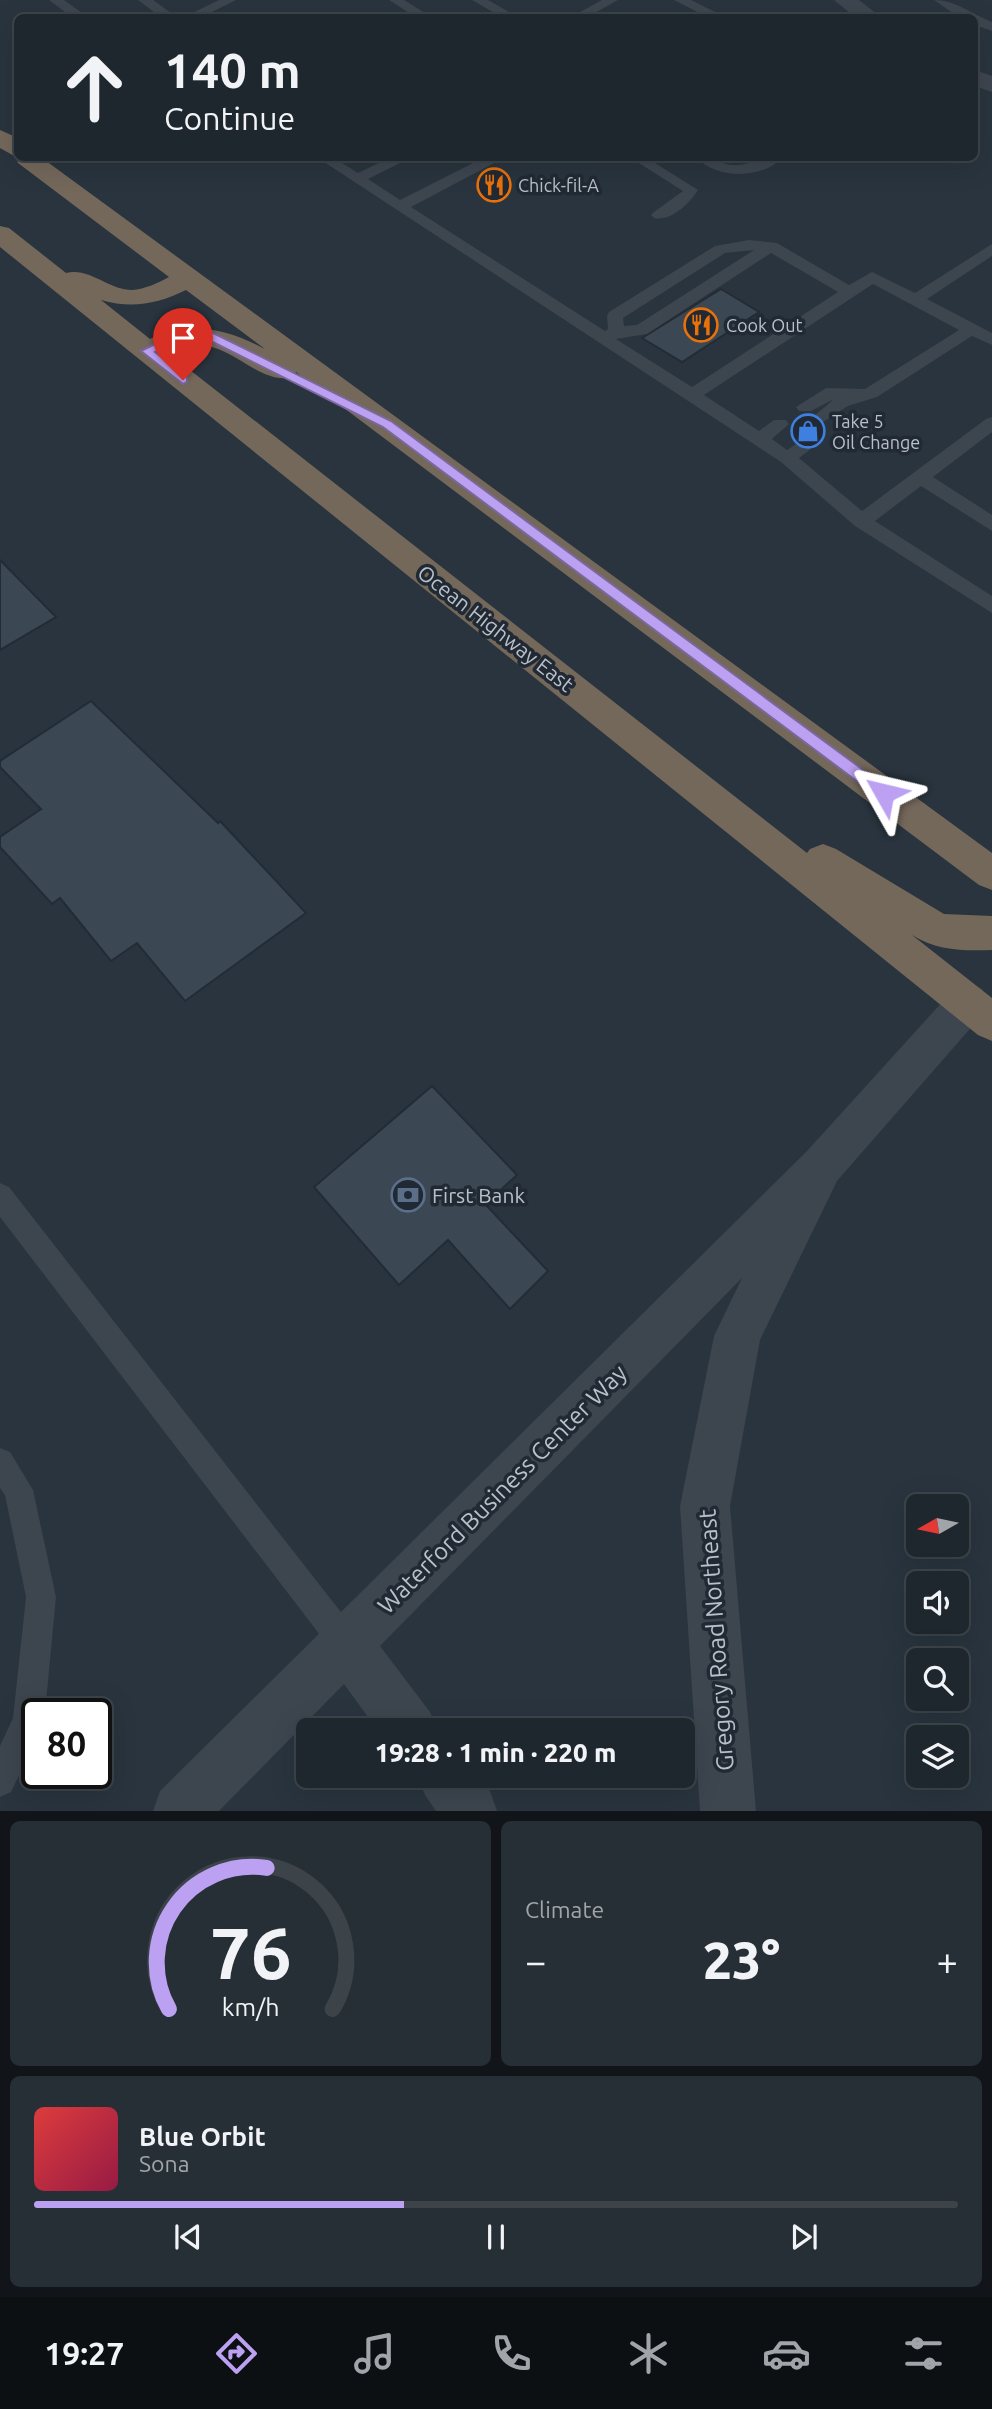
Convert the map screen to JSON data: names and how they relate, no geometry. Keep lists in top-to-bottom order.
{
  "streets": {
    "highway": ["Ocean Highway East"],
    "street": ["Waterford Business Center Way", "Gregory Road Northeast"]
  },
  "crossings": [
    ["Ocean Highway East", "Gregory Road Northeast"],
    ["Waterford Business Center Way", "Gregory Road Northeast"]
  ],
  "places": {
    "restaurant": ["Chick-fil-A", "Cook Out"],
    "shop": ["Take 5 Oil Change"],
    "bank": ["First Bank"]
  },
  "north": "left",
  "page": {
    "turn": ["140 m", "Continue"],
    "limit": "80",
    "trip": "19:28 · 1 min · 220 m",
    "tile": "Climate",
    "heat": ["−", "23°", "+"],
    "song": ["Blue Orbit", "Sona"],
    "tabs": "19:27",
    "gauge": ["76", "km/h"]
  }
}
